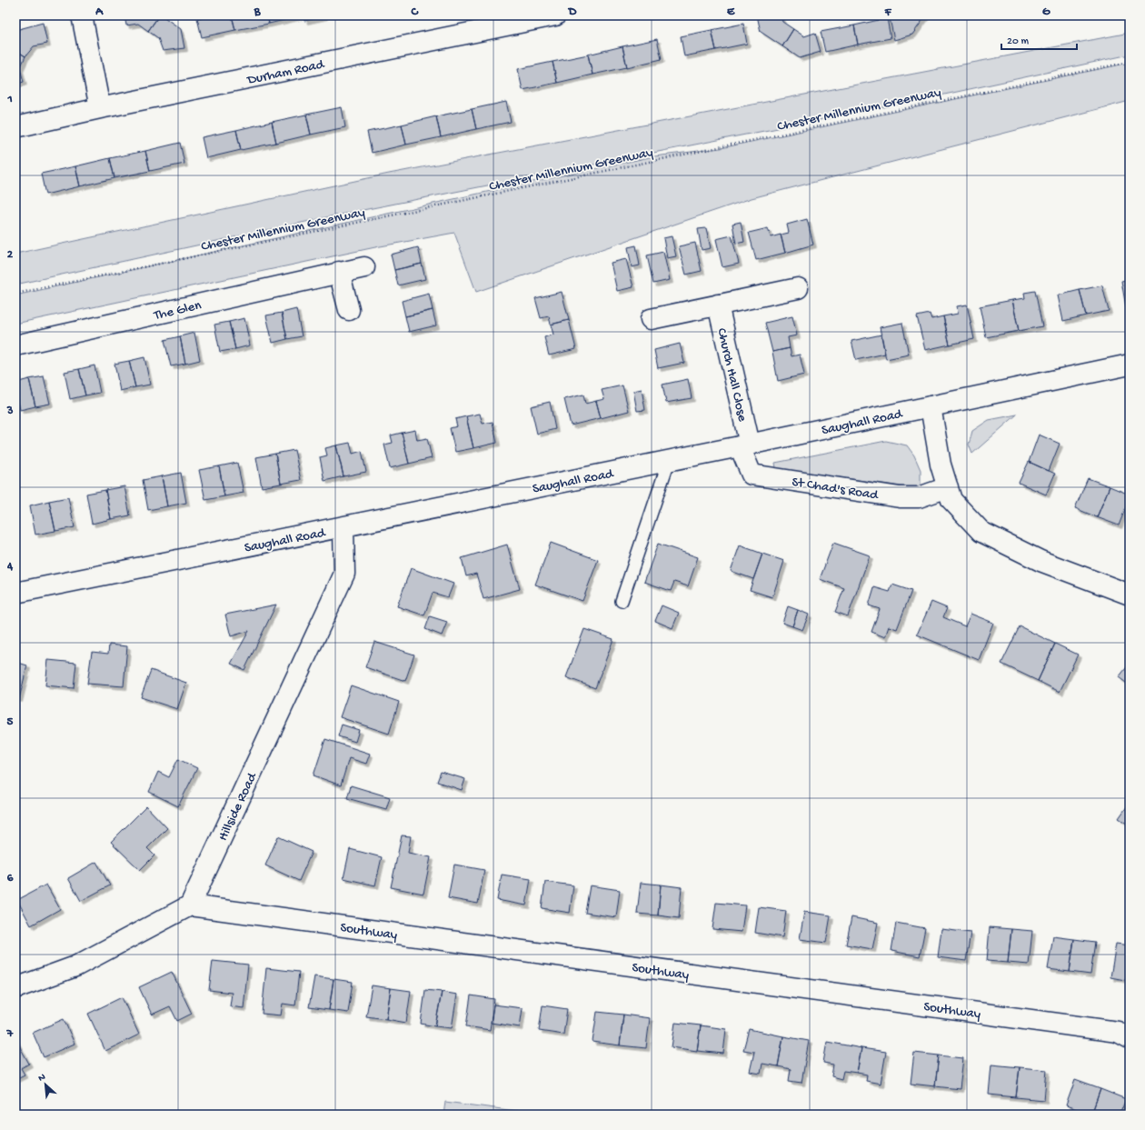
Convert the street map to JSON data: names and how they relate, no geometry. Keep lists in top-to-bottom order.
{
  "streets": {
    "street": [
      "Durham Road",
      "The Glen",
      "Church Hall Close",
      "Saughall Road",
      "St Chad's Road",
      "Hillside Road",
      "Southway"
    ],
    "path": ["Chester Millennium Greenway"]
  },
  "crossings": [
    ["Church Hall Close", "Saughall Road"],
    ["Church Hall Close", "St Chad's Road"],
    ["Saughall Road", "St Chad's Road"],
    ["Saughall Road", "Hillside Road"],
    ["Hillside Road", "Southway"]
  ],
  "scale_bar": "20 m",
  "north": "top left",
  "grid": {
    "columns": [
      "A",
      "B",
      "C",
      "D",
      "E",
      "F",
      "G"
    ],
    "rows": [
      "1",
      "2",
      "3",
      "4",
      "5",
      "6",
      "7"
    ]
  }
}
